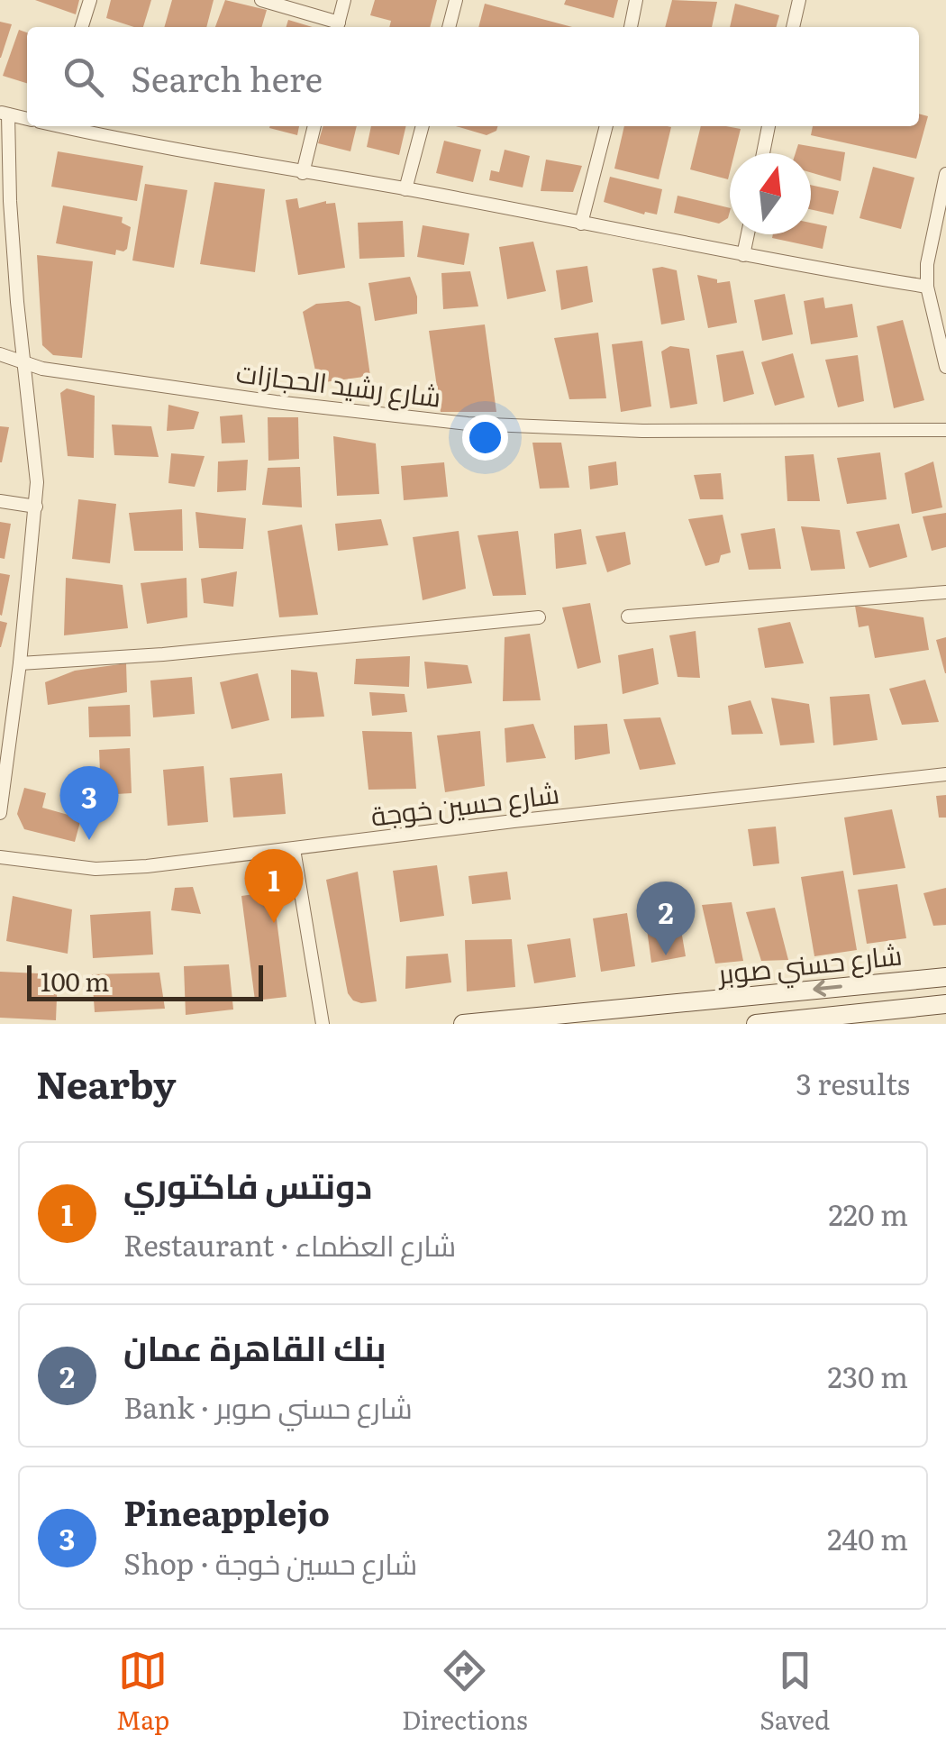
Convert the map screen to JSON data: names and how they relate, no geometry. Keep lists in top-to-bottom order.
{
  "streets": {
    "main road": ["شارع حسني صوبر"],
    "street": ["شارع رشيد الحجازات", "شارع حسين خوجة"]
  },
  "one_way": ["شارع حسني صوبر"],
  "scale_bar": "100 m",
  "north": "top",
  "page": {
    "search": "Search here",
    "pins": ["3", "1", "2"],
    "scale": "100 m",
    "heading": ["Nearby", "3 results"],
    "list": [
      {
        "mark": "1",
        "name": "دونتس فاكتوري",
        "note": "Restaurant · شارع العظماء",
        "value": "220 m"
      },
      {
        "mark": "2",
        "name": "بنك القاهرة عمان",
        "note": "Bank · شارع حسني صوبر",
        "value": "230 m"
      },
      {
        "mark": "3",
        "name": "Pineapplejo",
        "note": "Shop · شارع حسين خوجة",
        "value": "240 m"
      }
    ],
    "nav": ["Map", "Directions", "Saved"]
  }
}
